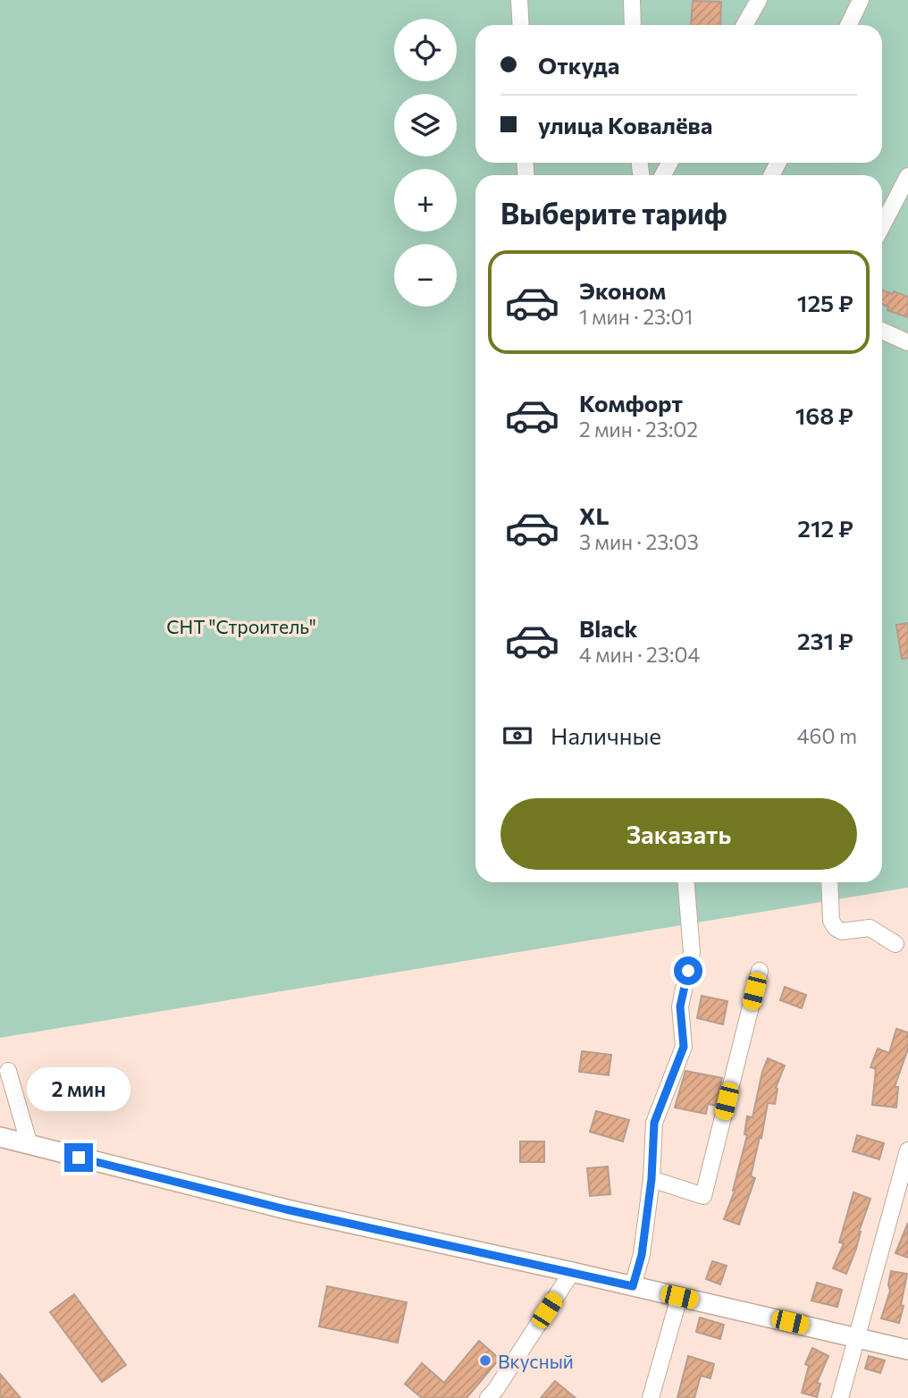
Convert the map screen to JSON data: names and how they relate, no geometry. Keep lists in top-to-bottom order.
{
  "parks": ["СНТ \"Строитель\""],
  "places": ["Вкусный"],
  "page": {
    "map_buttons": ["+", "−"],
    "banner": ["Откуда", "улица Ковалёва"],
    "heading": "Выберите тариф",
    "list": [
      {
        "name": "Эконом",
        "note": "1 мин · 23:01",
        "value": "125 ₽"
      },
      {
        "name": "Комфорт",
        "note": "2 мин · 23:02",
        "value": "168 ₽"
      },
      {
        "name": "XL",
        "note": "3 мин · 23:03",
        "value": "212 ₽"
      },
      {
        "name": "Black",
        "note": "4 мин · 23:04",
        "value": "231 ₽"
      }
    ],
    "pay": ["Наличные", "460 m"],
    "buttons": "Заказать",
    "bubble": "2 мин"
  }
}
